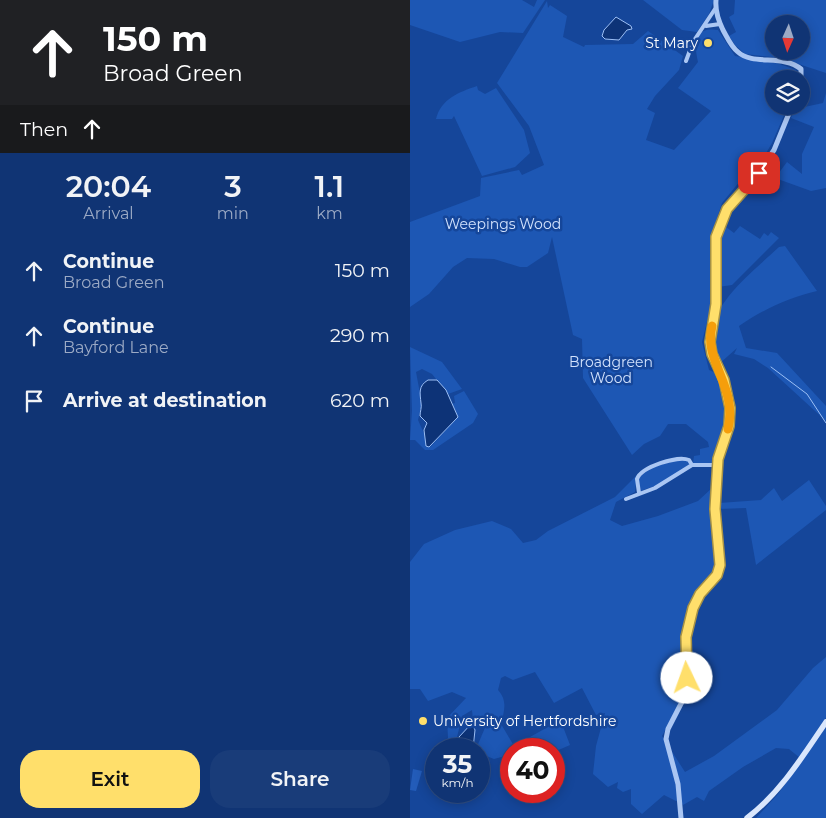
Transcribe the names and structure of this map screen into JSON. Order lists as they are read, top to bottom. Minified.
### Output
{"parks":["Weepings Wood","Broadgreen Wood"],"places":["St Mary","University of Hertfordshire"],"north":"bottom","page":{"turn":["150 m","Broad Green"],"then":"Then","eta":["20:04","Arrival","3","min","1.1","km"],"list":[{"name":"Continue","note":"Broad Green","value":"150 m"},{"name":"Continue","note":"Bayford Lane","value":"290 m"},{"name":"Arrive at destination","value":"620 m"}],"speed":"35 km/h","limit":"40","buttons":["Exit","Share"]}}
